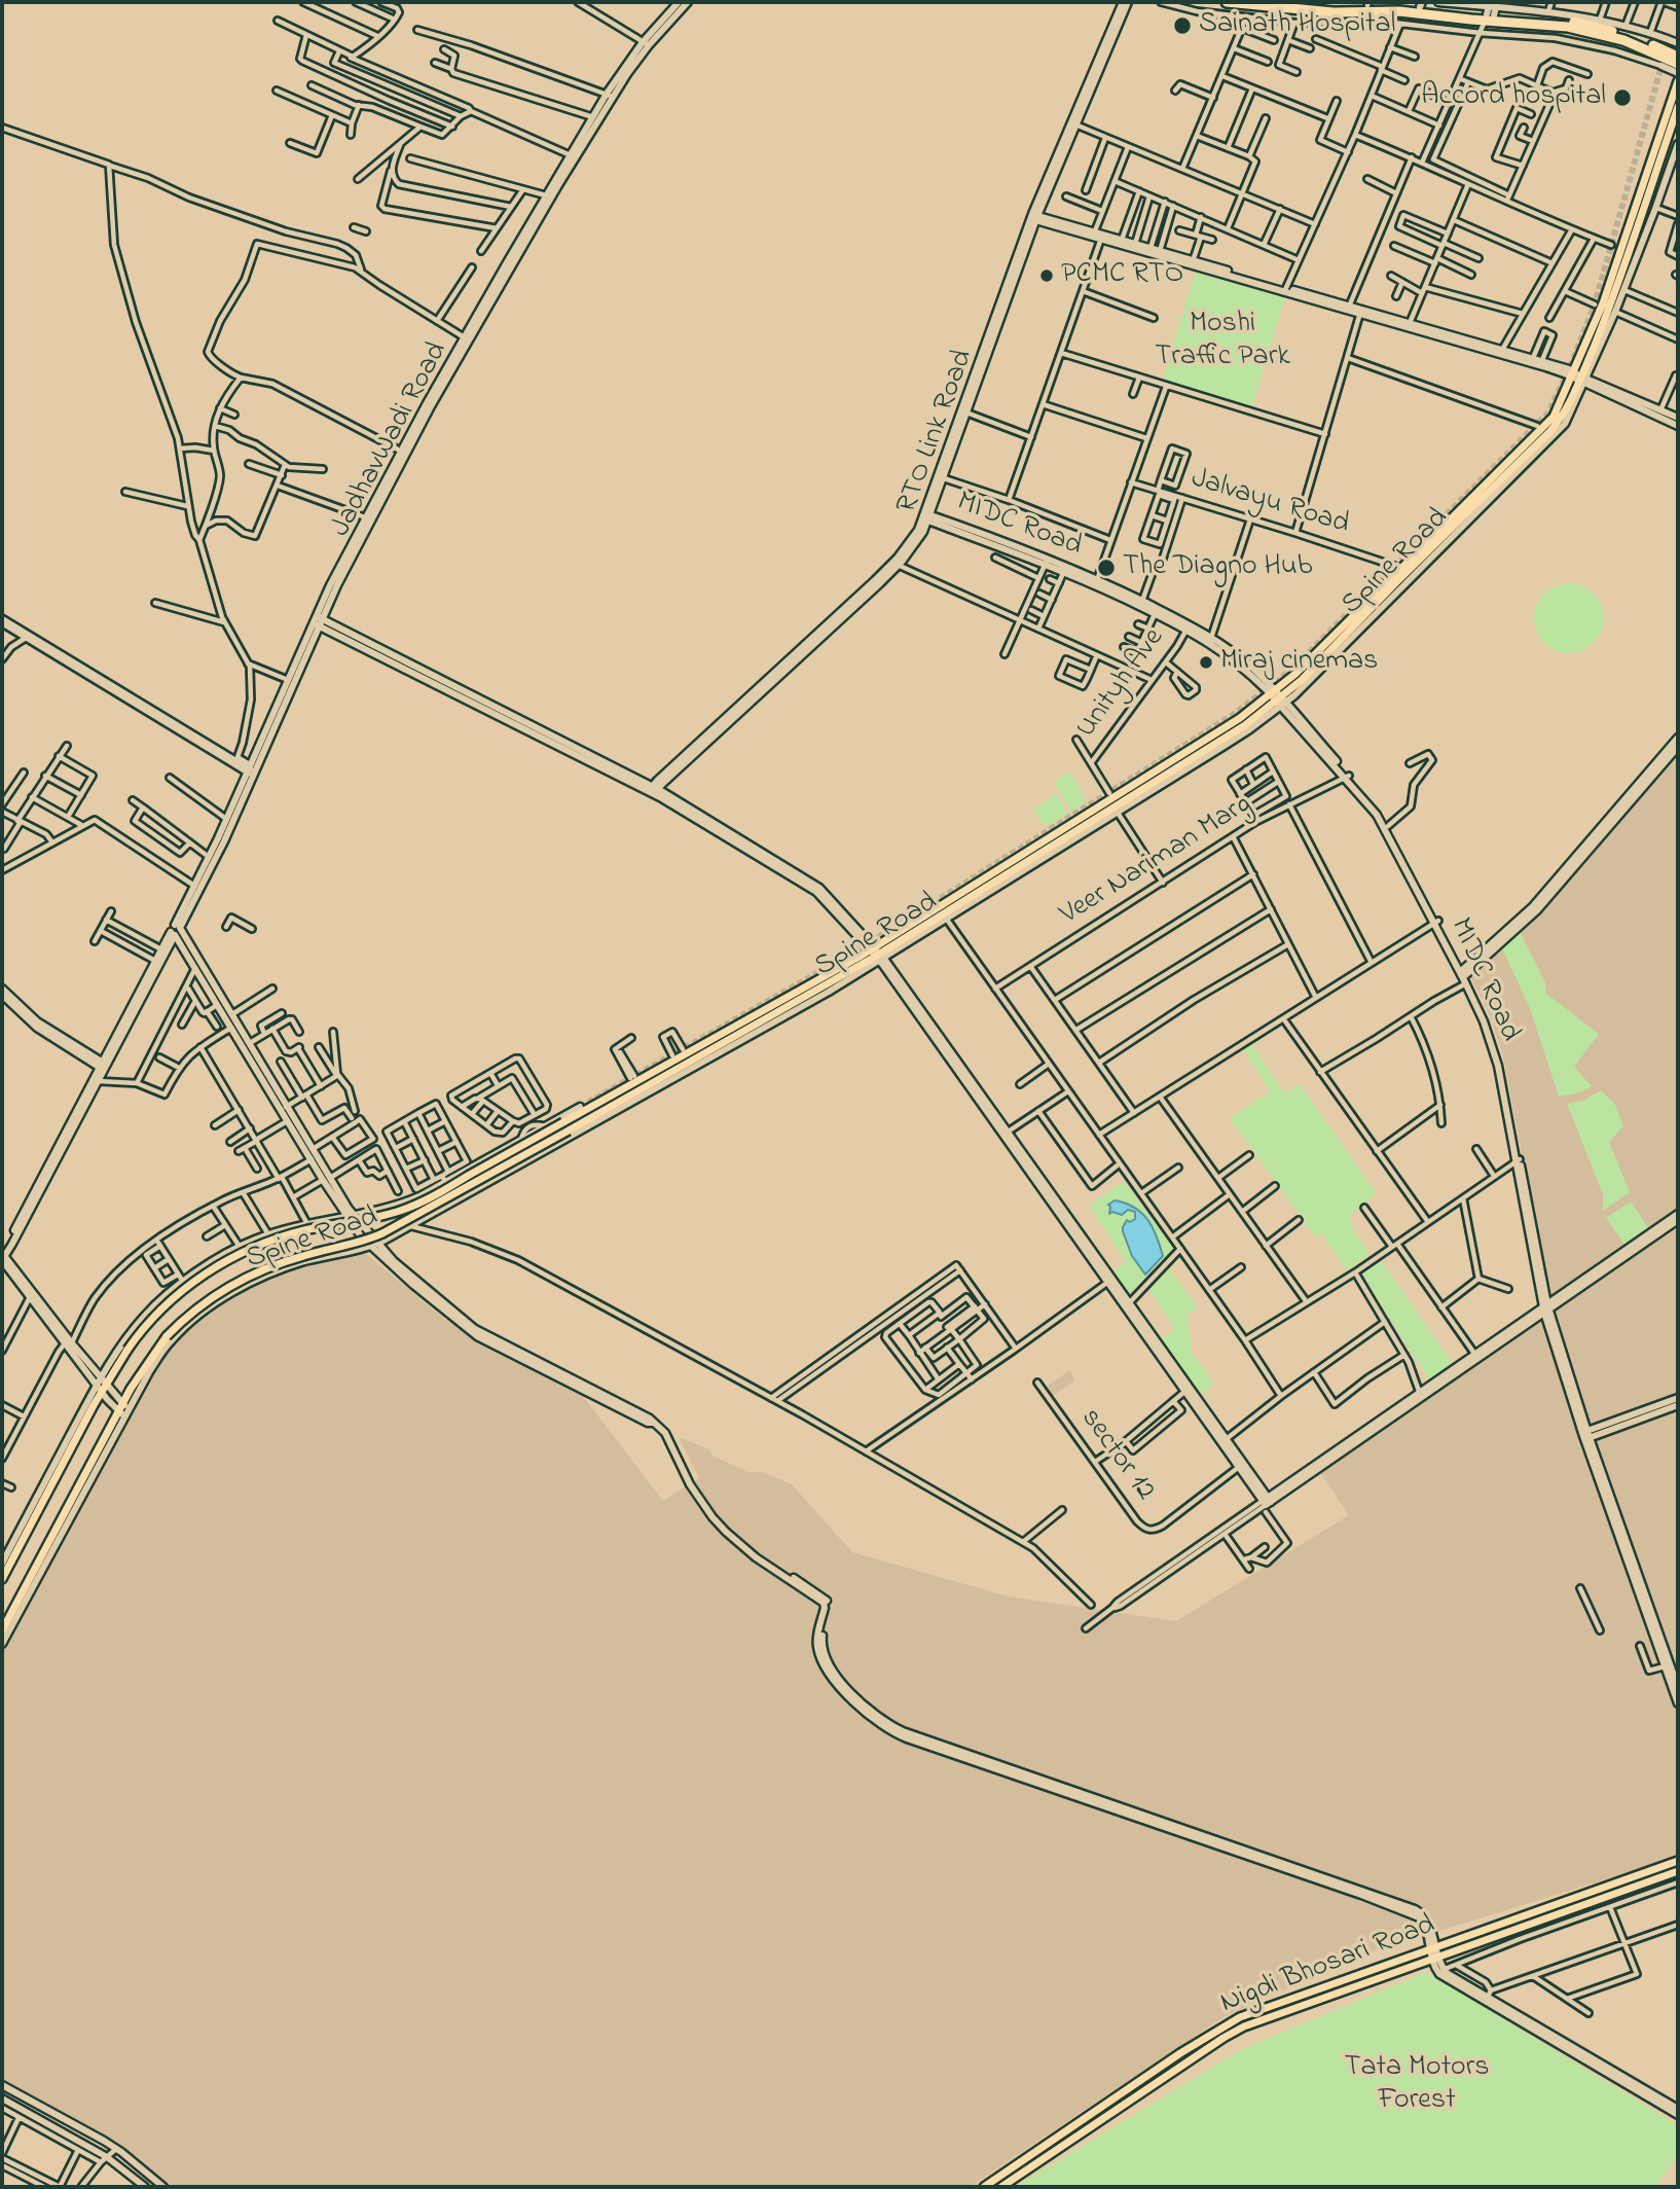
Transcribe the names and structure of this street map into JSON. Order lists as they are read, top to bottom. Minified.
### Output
{"streets":{"main road":["Spine Road","Nigdi Bhosari Road"],"street":["RTO Link Road","JadhavWadi Road","Jalvayu Road","MIDC Road","Unityh Ave","Veer Nariman Marg","sector 12"]},"crossings":[["RTO Link Road","MIDC Road"],["MIDC Road","Spine Road"],["MIDC Road","Unityh Ave"],["MIDC Road","Veer Nariman Marg"]],"parks":["Moshi Traffic Park","Tata Motors Forest"],"places":["Sainath Hospital","Accord hospital","PCMC RTO","The Diagno Hub","Miraj cinemas"]}
